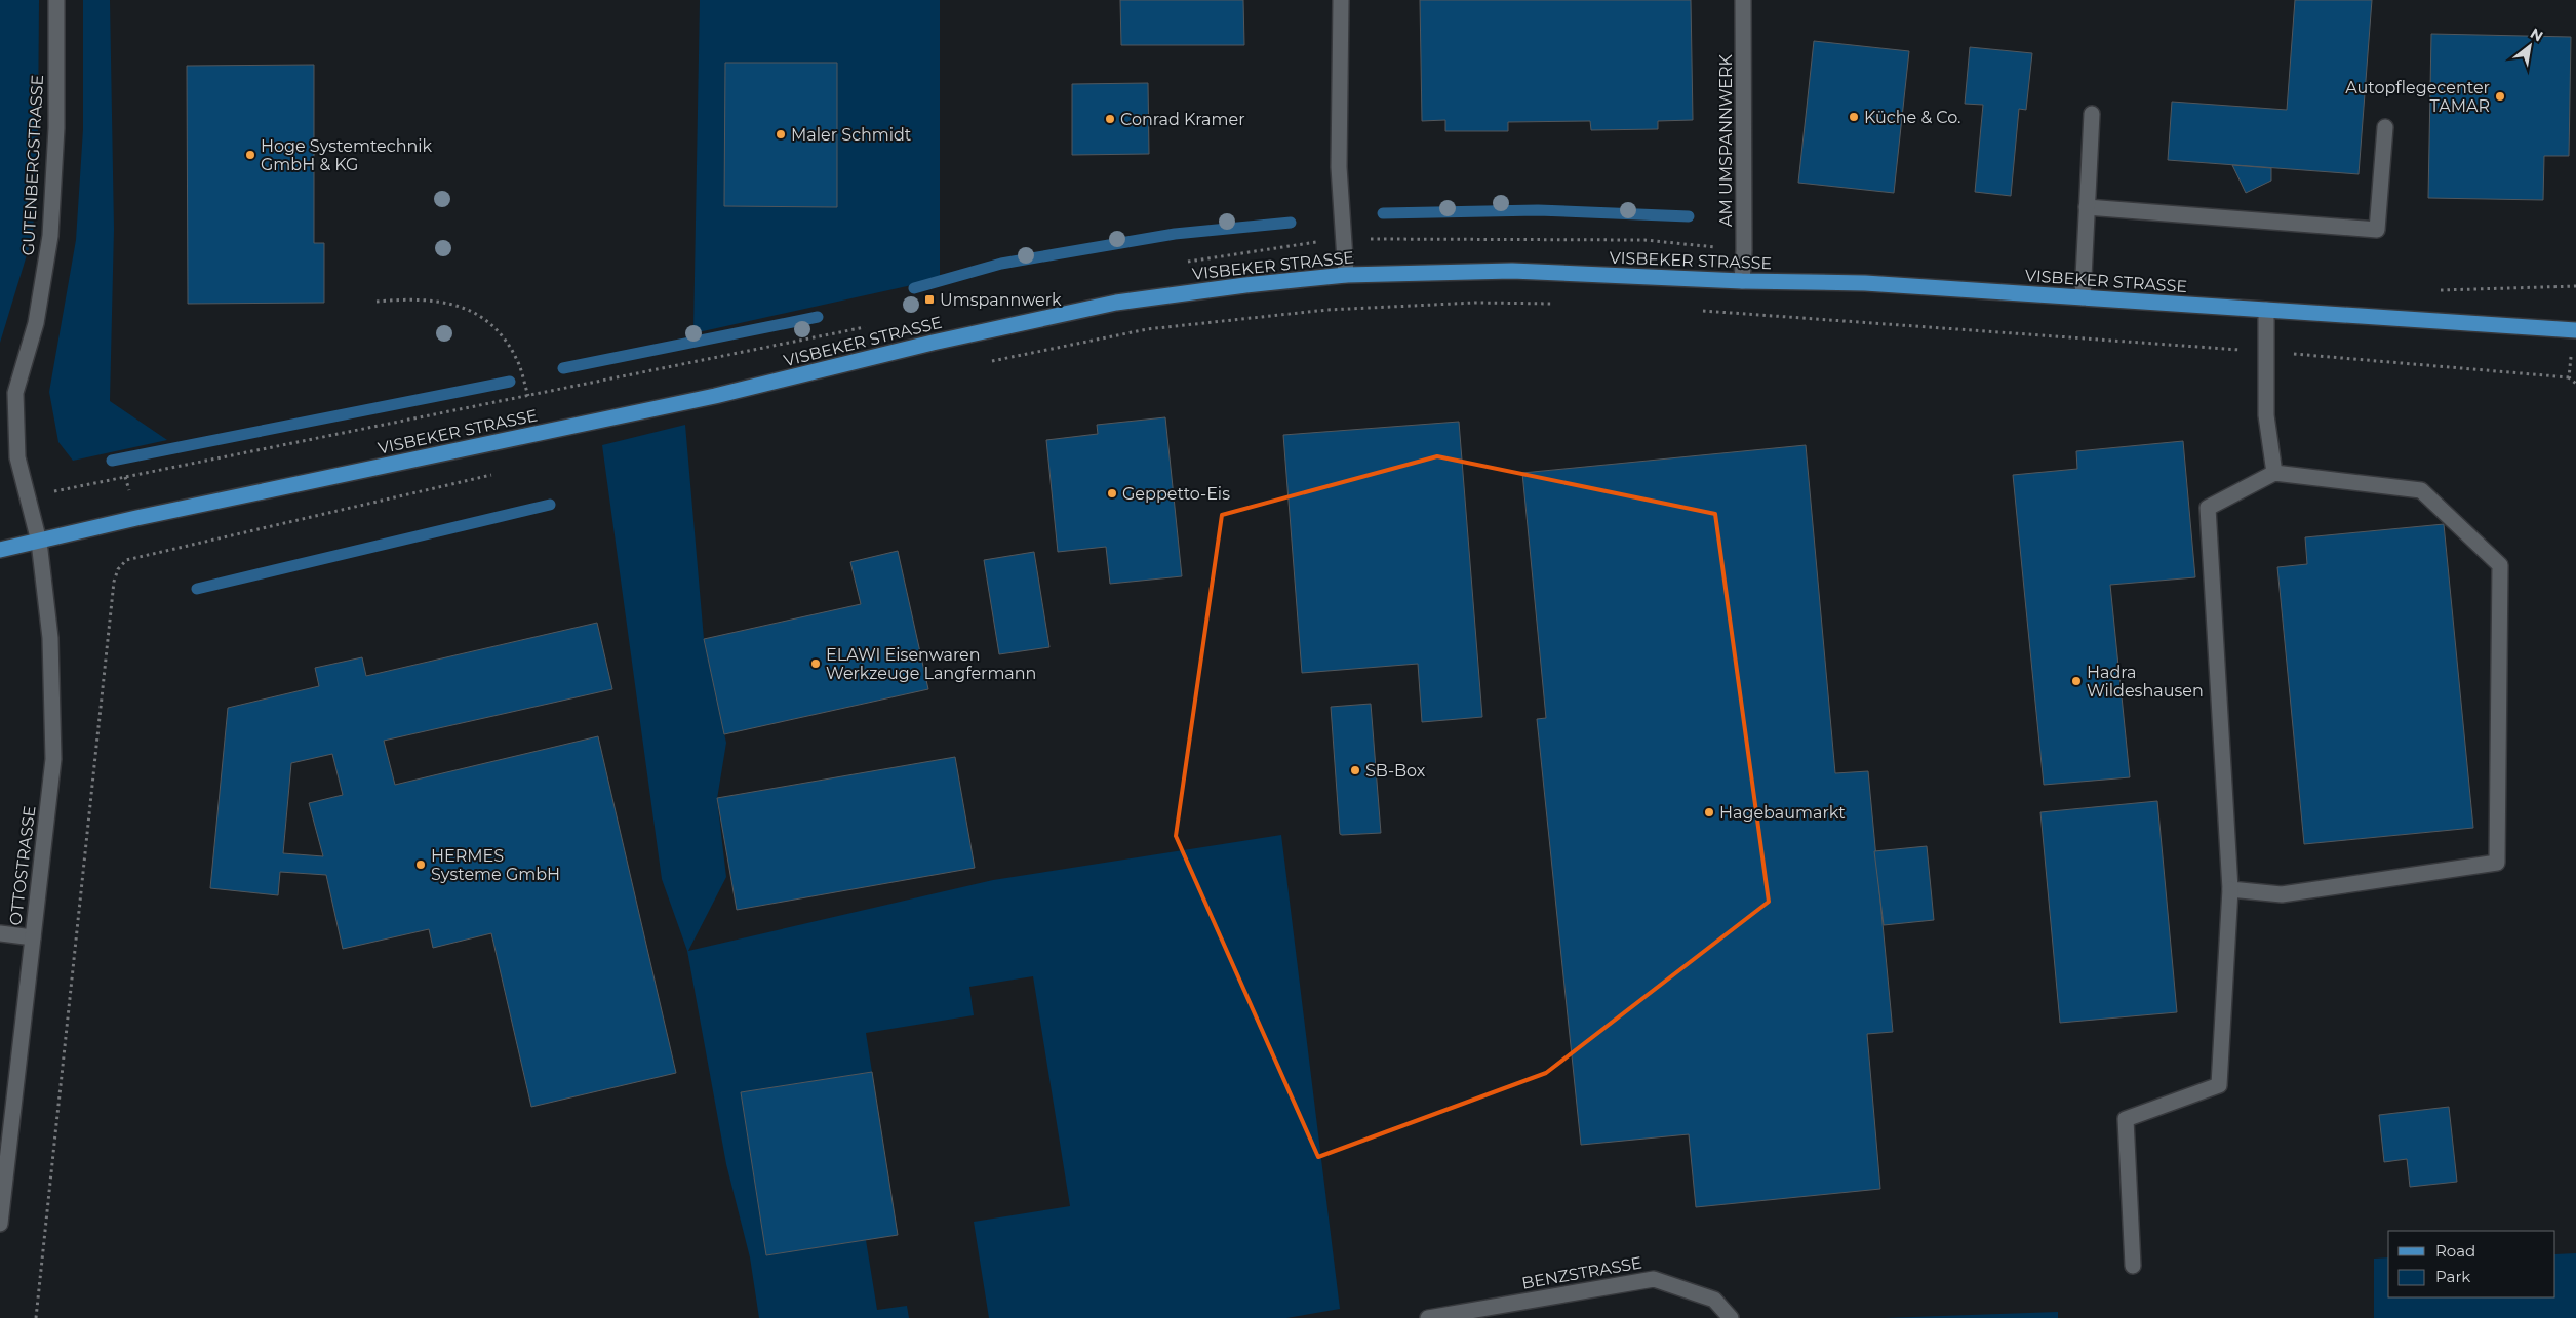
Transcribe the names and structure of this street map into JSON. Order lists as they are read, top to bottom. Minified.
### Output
{"streets":{"main road":["VISBEKER STRASSE"],"street":["AM UMSPANNWERK","GUTENBERGSTRASSE","OTTOSTRASSE","BENZSTRASSE"]},"crossings":[["AM UMSPANNWERK","VISBEKER STRASSE"],["GUTENBERGSTRASSE","VISBEKER STRASSE"],["GUTENBERGSTRASSE","OTTOSTRASSE"],["VISBEKER STRASSE","OTTOSTRASSE"]],"places":{"other":["Autopflegecenter TAMAR","Küche & Co.","Conrad Kramer","Maler Schmidt","Hoge Systemtechnik GmbH & KG","Geppetto-Eis","ELAWI Eisenwaren Werkzeuge Langfermann","Hadra Wildeshausen","SB-Box","Hagebaumarkt","HERMES Systeme GmbH"],"transit":["Umspannwerk"]},"legend":["Road","Park"],"north":"top right"}
